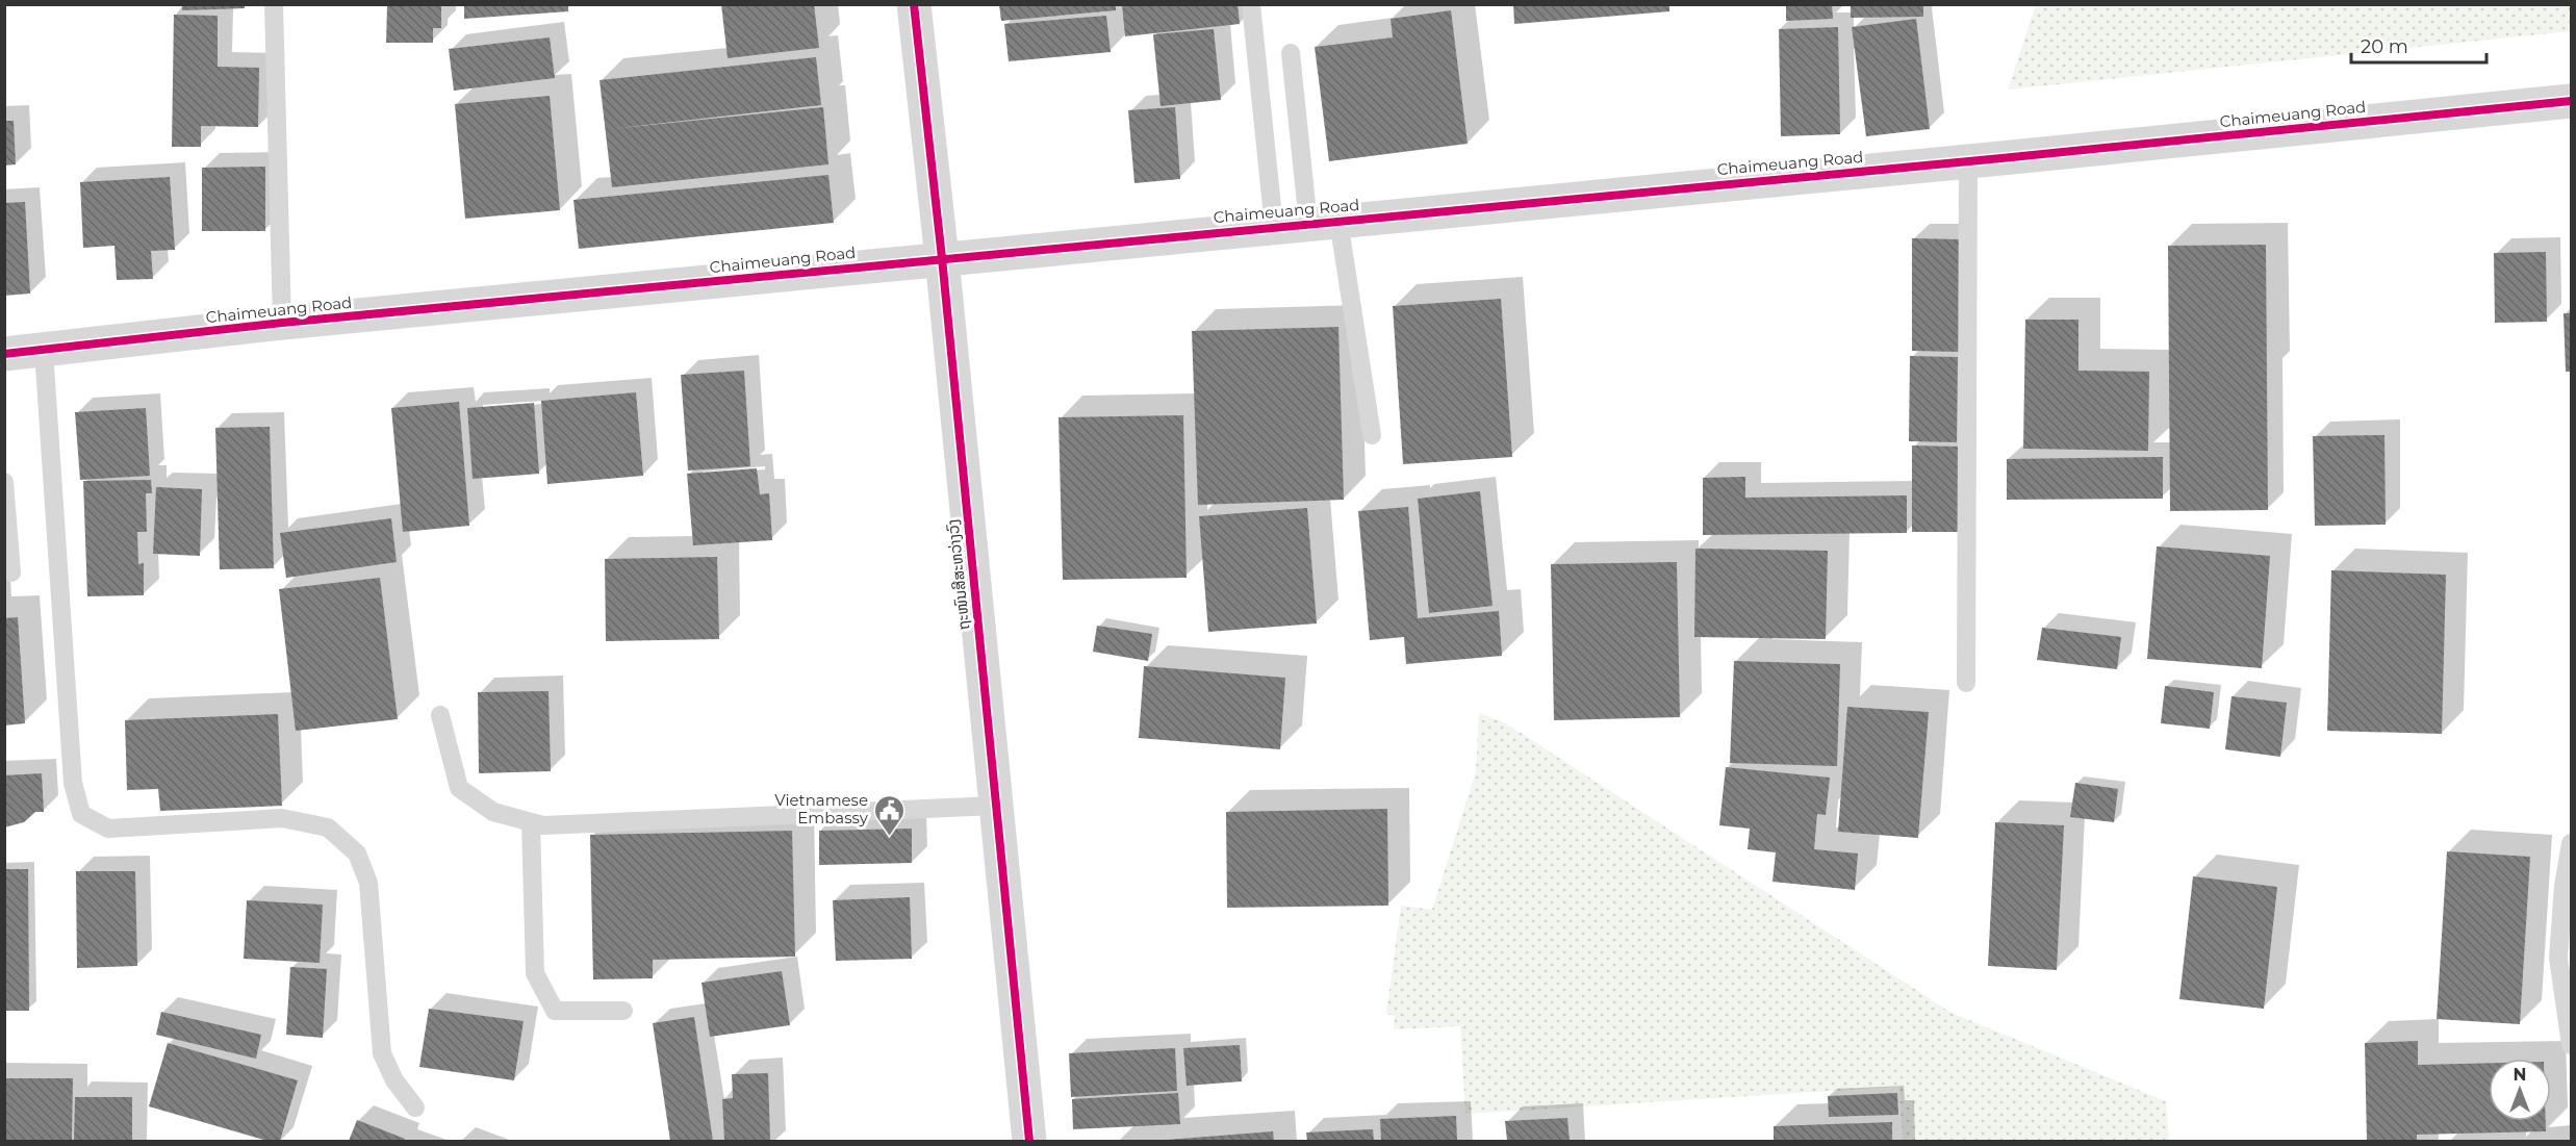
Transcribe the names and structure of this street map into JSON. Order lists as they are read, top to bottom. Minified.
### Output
{"streets":{"street":["Chaimeuang Road","ຖະໜົນສີສະຫວ່າງວົງ"]},"crossings":[["Chaimeuang Road","ຖະໜົນສີສະຫວ່າງວົງ"]],"places":{"public building":["Vietnamese Embassy"]},"scale_bar":"20 m","north":"top"}
